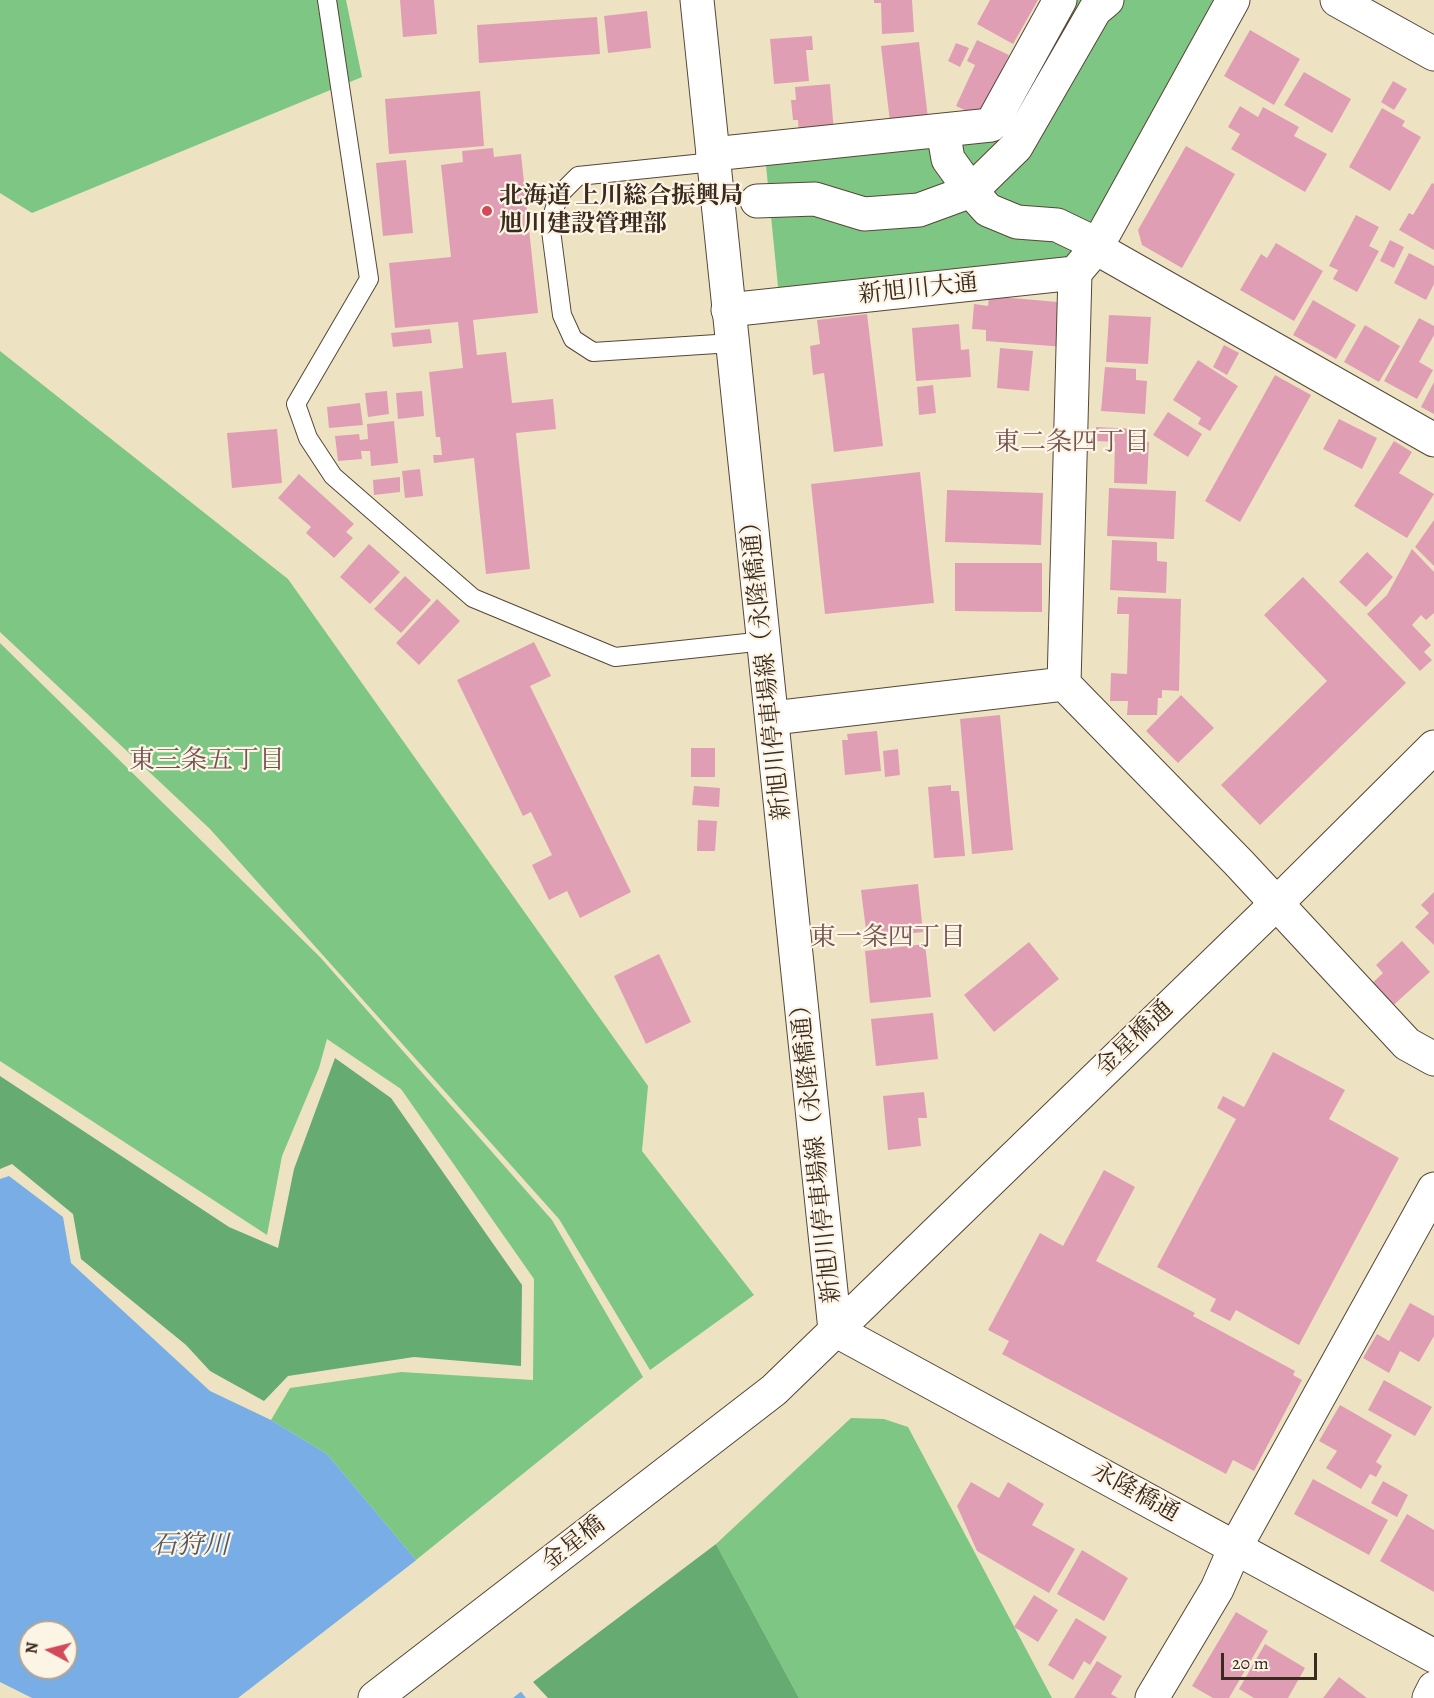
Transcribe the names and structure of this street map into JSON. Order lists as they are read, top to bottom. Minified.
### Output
{"streets":{"street":["新旭川大通","新旭川停車場線（永隆橋通）","金星橋通","永隆橋通","金星橋"]},"crossings":[["新旭川大通","新旭川停車場線（永隆橋通）"],["新旭川停車場線（永隆橋通）","金星橋通"],["新旭川停車場線（永隆橋通）","永隆橋通"],["金星橋通","永隆橋通"],["金星橋通","金星橋"]],"districts":["東二条四丁目","東三条五丁目","東一条四丁目"],"water":["石狩川"],"places":["北海道 上川総合振興局 旭川建設管理部"],"scale_bar":"20 m","north":"left"}
